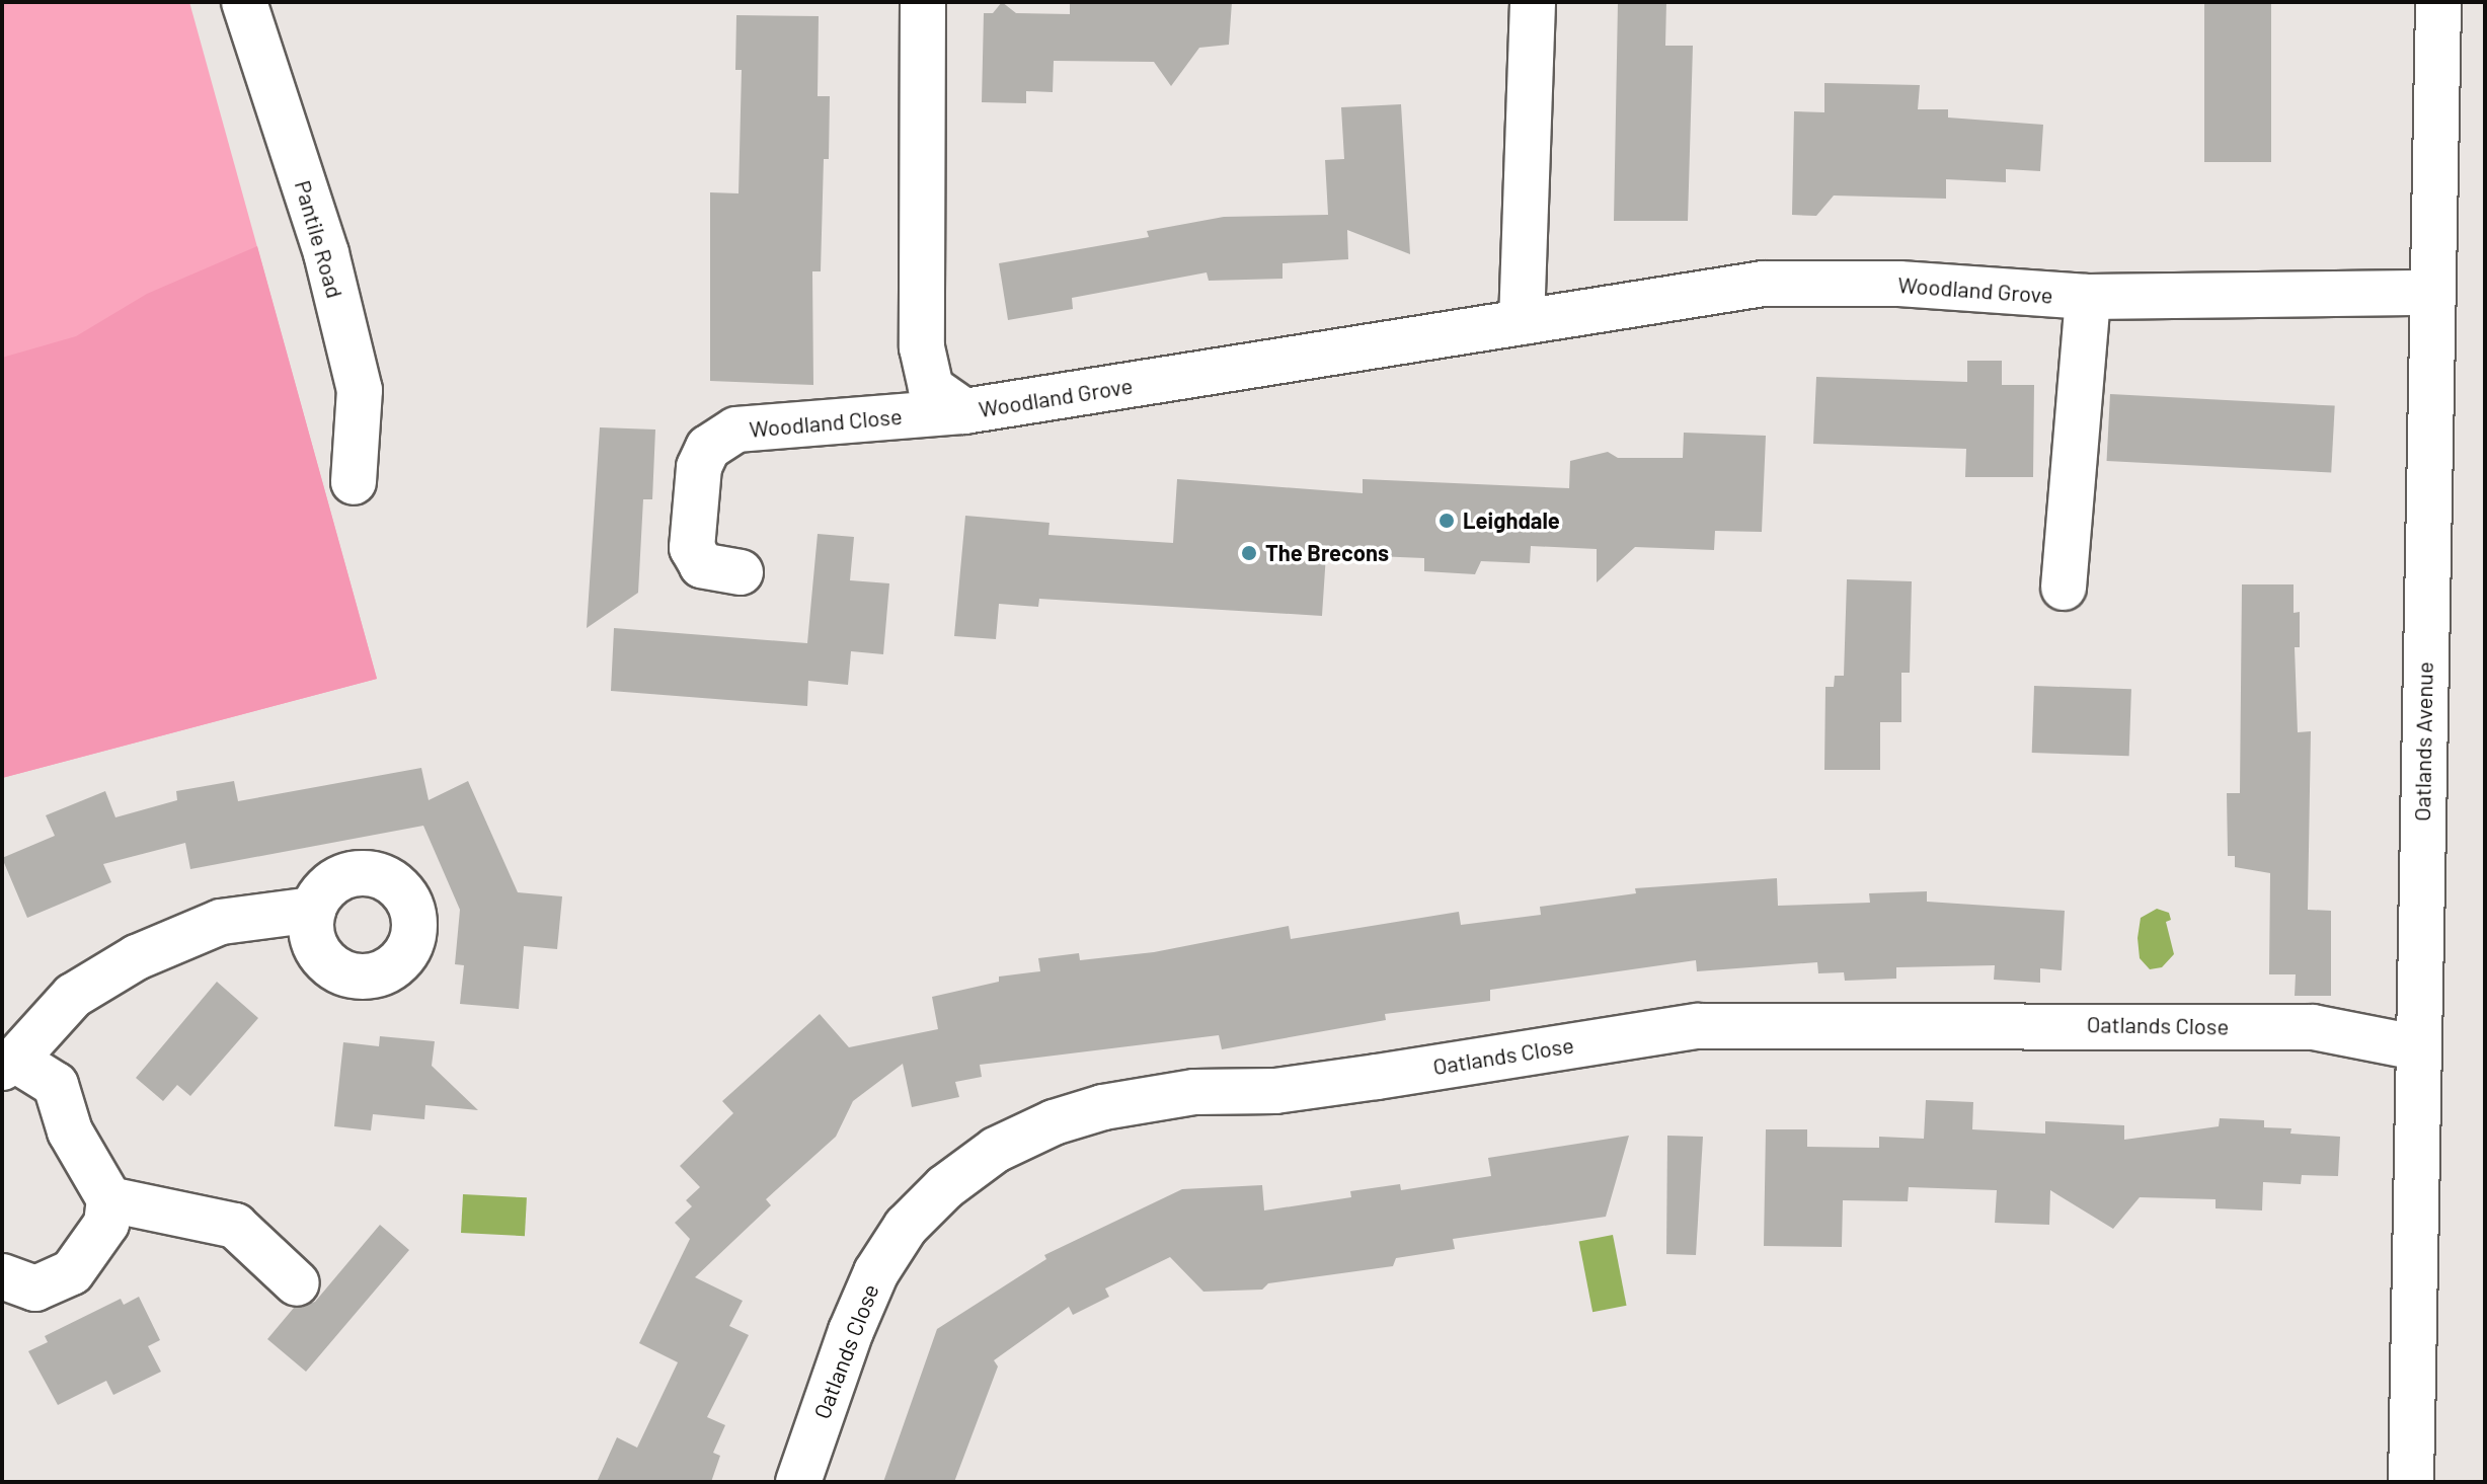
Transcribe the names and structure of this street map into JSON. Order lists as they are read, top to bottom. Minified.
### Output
{"streets":{"street":["Pantile Road","Woodland Grove","Woodland Close","Oatlands Avenue","Oatlands Close"]},"crossings":[["Woodland Grove","Woodland Close"],["Woodland Grove","Oatlands Avenue"],["Oatlands Avenue","Oatlands Close"]],"places":["Leighdale","The Brecons"]}
